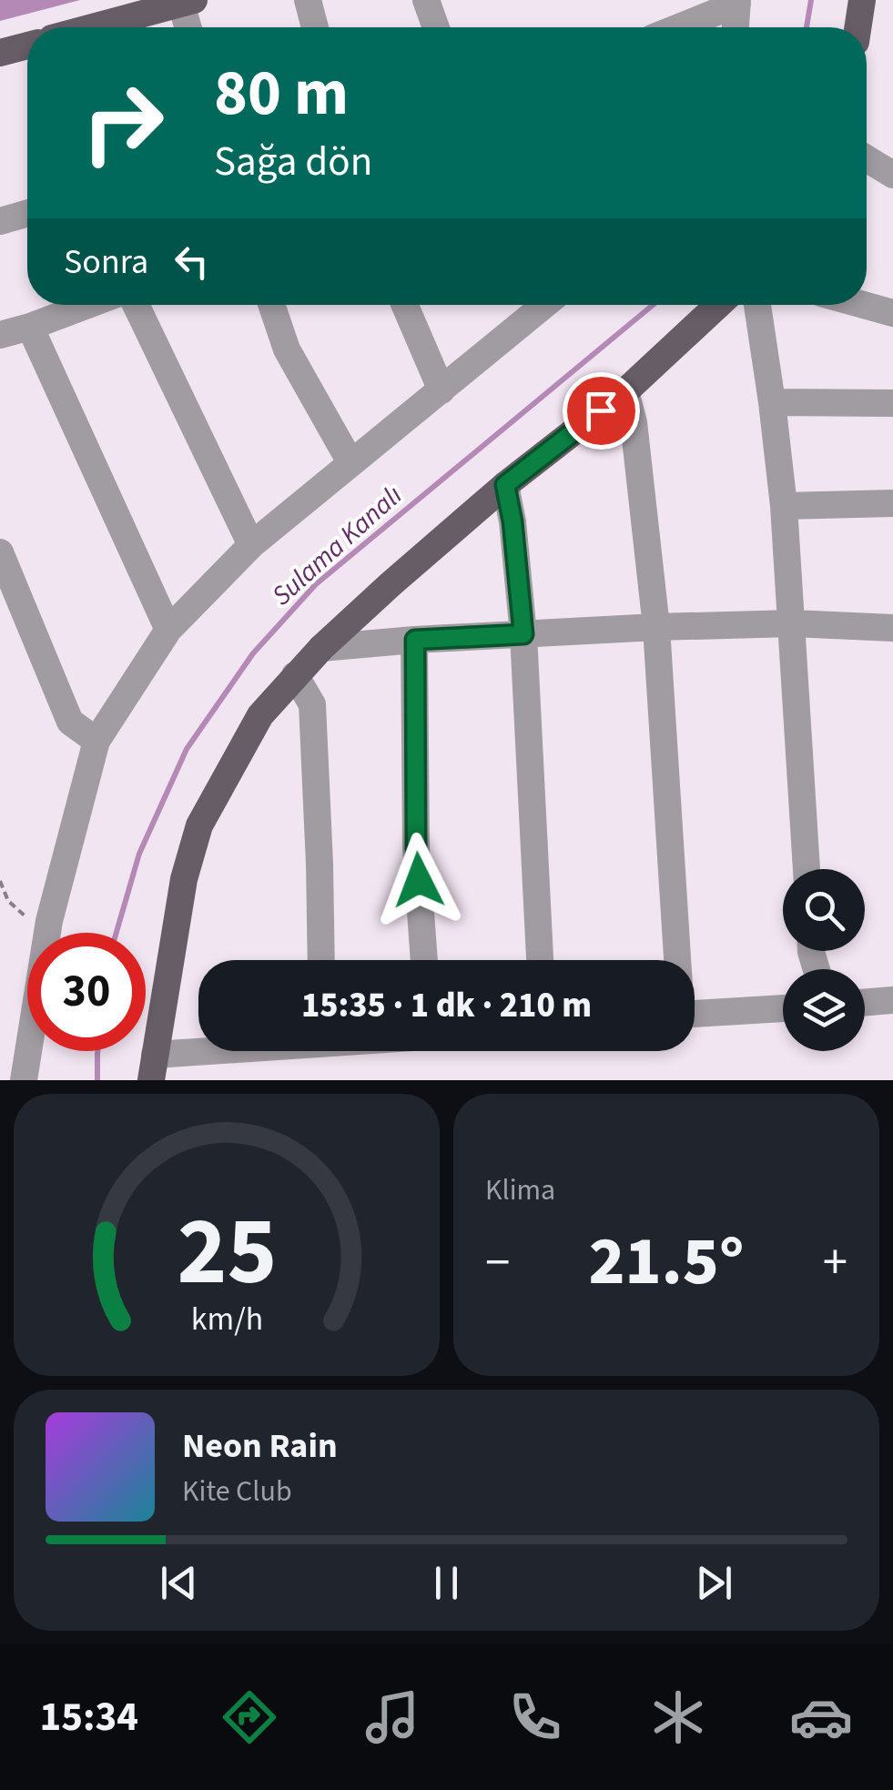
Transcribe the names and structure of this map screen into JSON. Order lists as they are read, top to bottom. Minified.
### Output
{"water":["Sulama Kanalı"],"page":{"turn":["80 m","Sağa dön"],"then":"Sonra","limit":"30","trip":"15:35 · 1 dk · 210 m","tile":"Klima","heat":["−","21.5°","+"],"song":["Neon Rain","Kite Club"],"tabs":"15:34","gauge":["25","km/h"]}}
